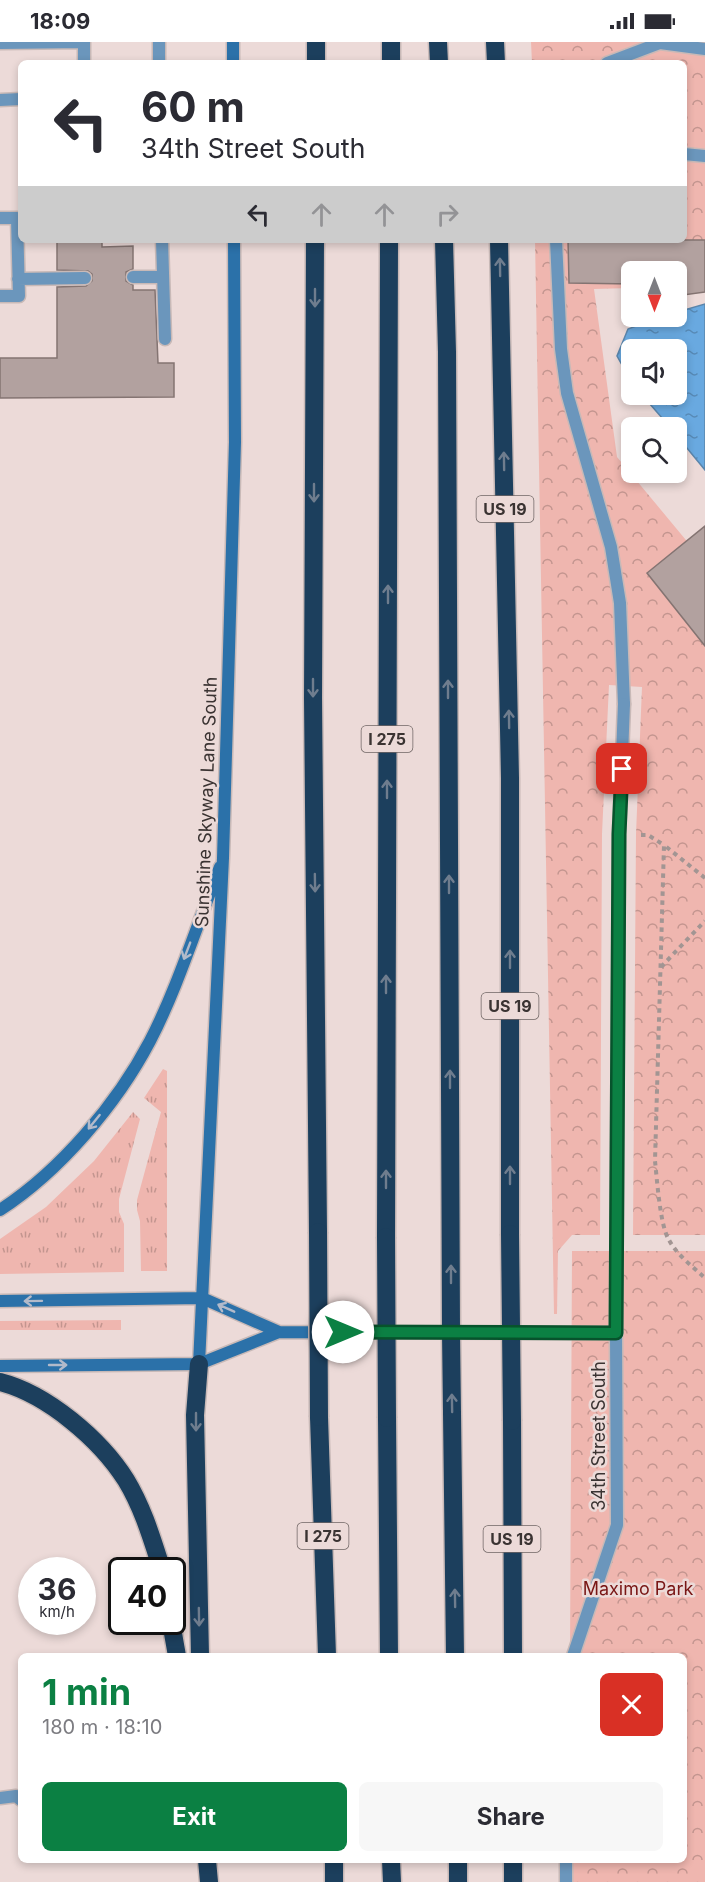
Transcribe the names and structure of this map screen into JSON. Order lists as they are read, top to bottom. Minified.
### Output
{"streets":{"highway":["US 19","I 275"],"street":["Sunshine Skyway Lane South","34th Street South"]},"parks":["Maximo Park"],"north":"bottom","page":{"status":"18:09","turn":["60 m","34th Street South"],"speed":"36 km/h","limit":"40","heading":["1 min","180 m · 18:10"],"buttons":["Exit","Share"]}}
